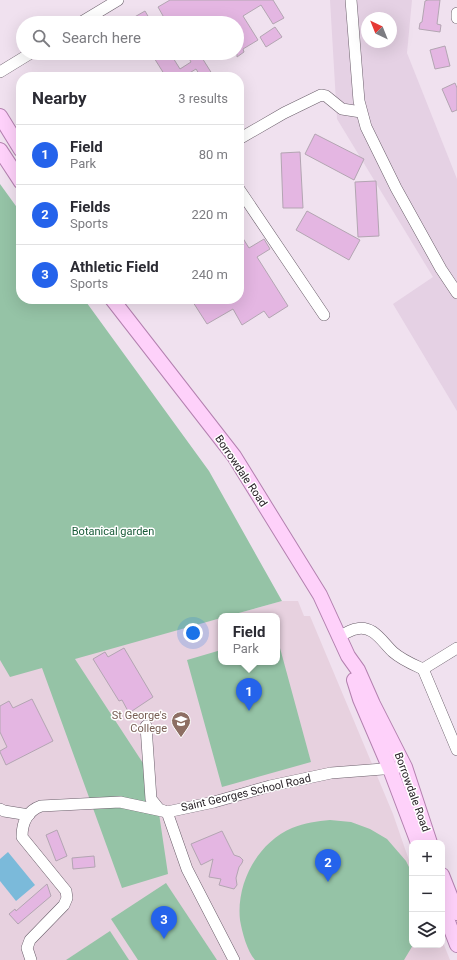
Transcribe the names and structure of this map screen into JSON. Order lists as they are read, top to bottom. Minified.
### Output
{"streets":{"main road":["Borrowdale Road"],"street":["Saint Georges School Road"]},"crossings":[["Borrowdale Road","Saint Georges School Road"]],"parks":["Botanical garden"],"places":{"school or university":["St George's College"]},"north":"top left","page":{"search":"Search here","heading":["Nearby","3 results"],"list":[{"mark":"1","name":"Field","note":"Park","value":"80 m"},{"mark":"2","name":"Fields","note":"Sports","value":"220 m"},{"mark":"3","name":"Athletic Field","note":"Sports","value":"240 m"}],"popup":["Field","Park"],"pins":["1","2","3"],"map_buttons":["+","−"]}}
